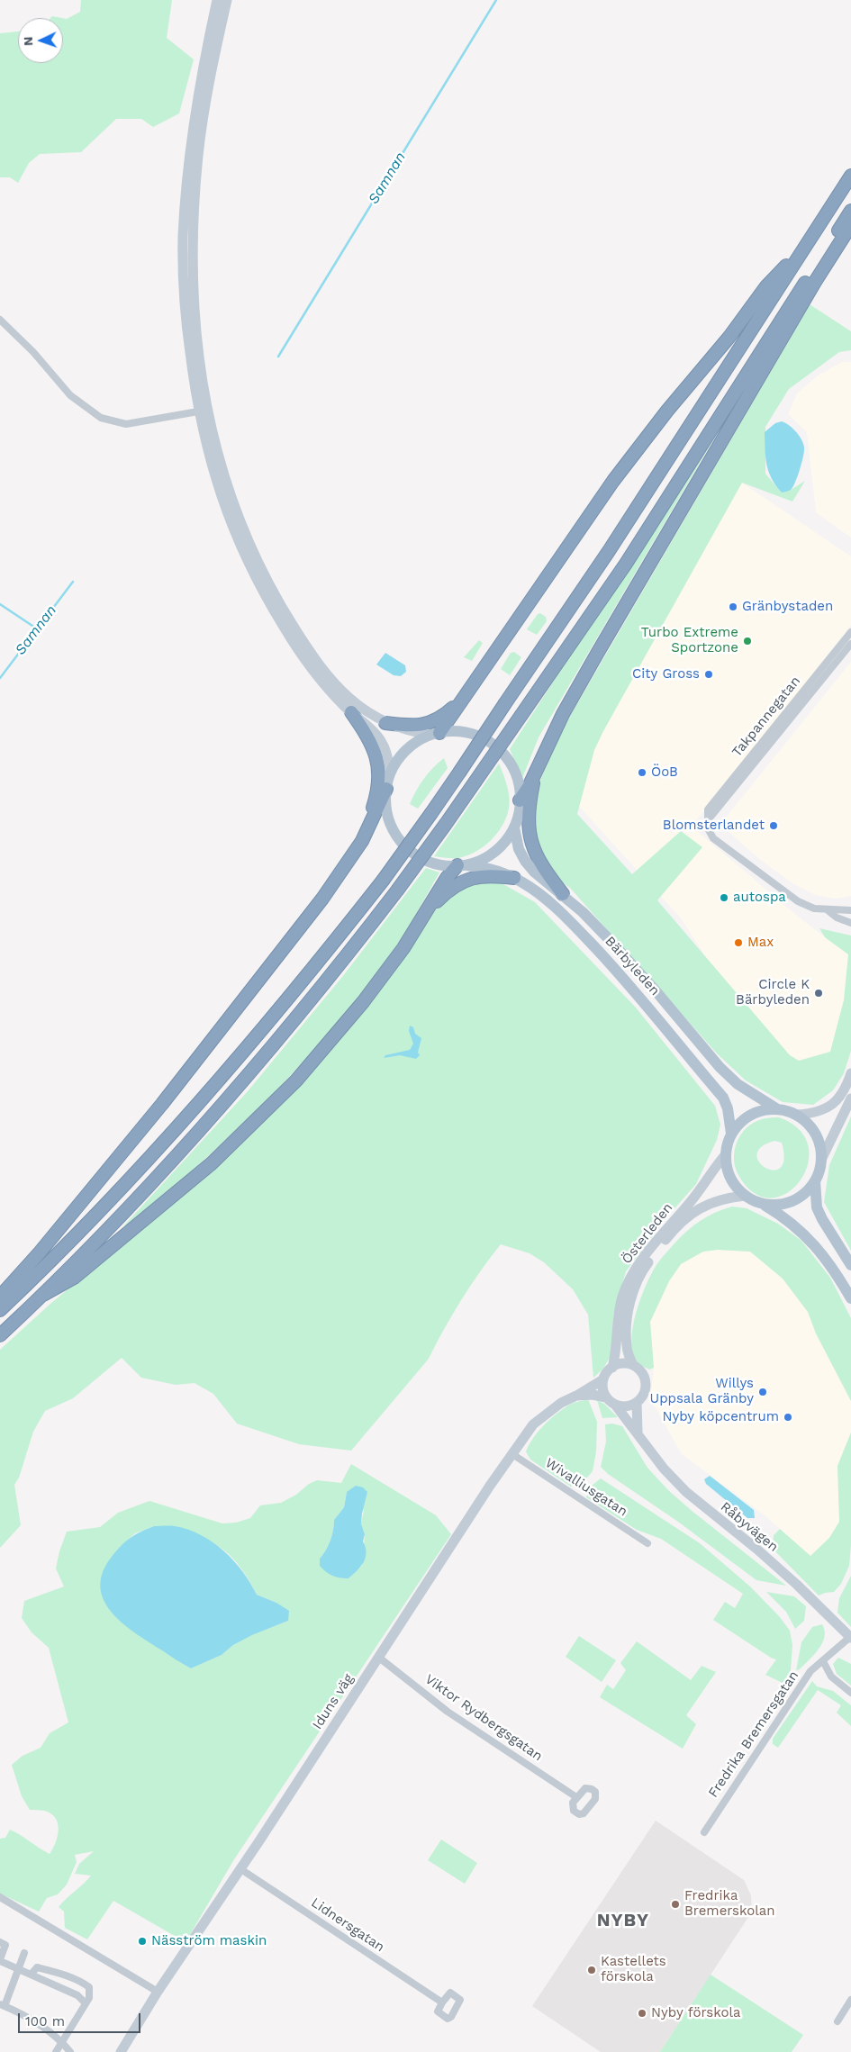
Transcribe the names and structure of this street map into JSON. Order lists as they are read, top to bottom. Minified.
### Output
{"streets":{"main road":["Bärbyleden","Österleden","Råbyvägen","Iduns väg"],"street":["Takpannegatan","Wivalliusgatan","Viktor Rydbergsgatan","Fredrika Bremersgatan","Lidnersgatan"]},"crossings":[["Bärbyleden","Österleden"],["Österleden","Råbyvägen"],["Österleden","Iduns väg"],["Wivalliusgatan","Iduns väg"],["Råbyvägen","Iduns väg"],["Råbyvägen","Fredrika Bremersgatan"],["Iduns väg","Viktor Rydbergsgatan"],["Iduns väg","Lidnersgatan"]],"districts":["NYBY"],"water":["Samnan"],"places":["Gränbystaden","Turbo Extreme Sportzone","City Gross","ÖoB","Blomsterlandet","autospa","Max","Circle K Bärbyleden","Willys Uppsala Gränby","Nyby köpcentrum","Fredrika Bremerskolan","Näsström maskin","Kastellets förskola","Nyby förskola"],"scale_bar":"100 m","north":"left"}
